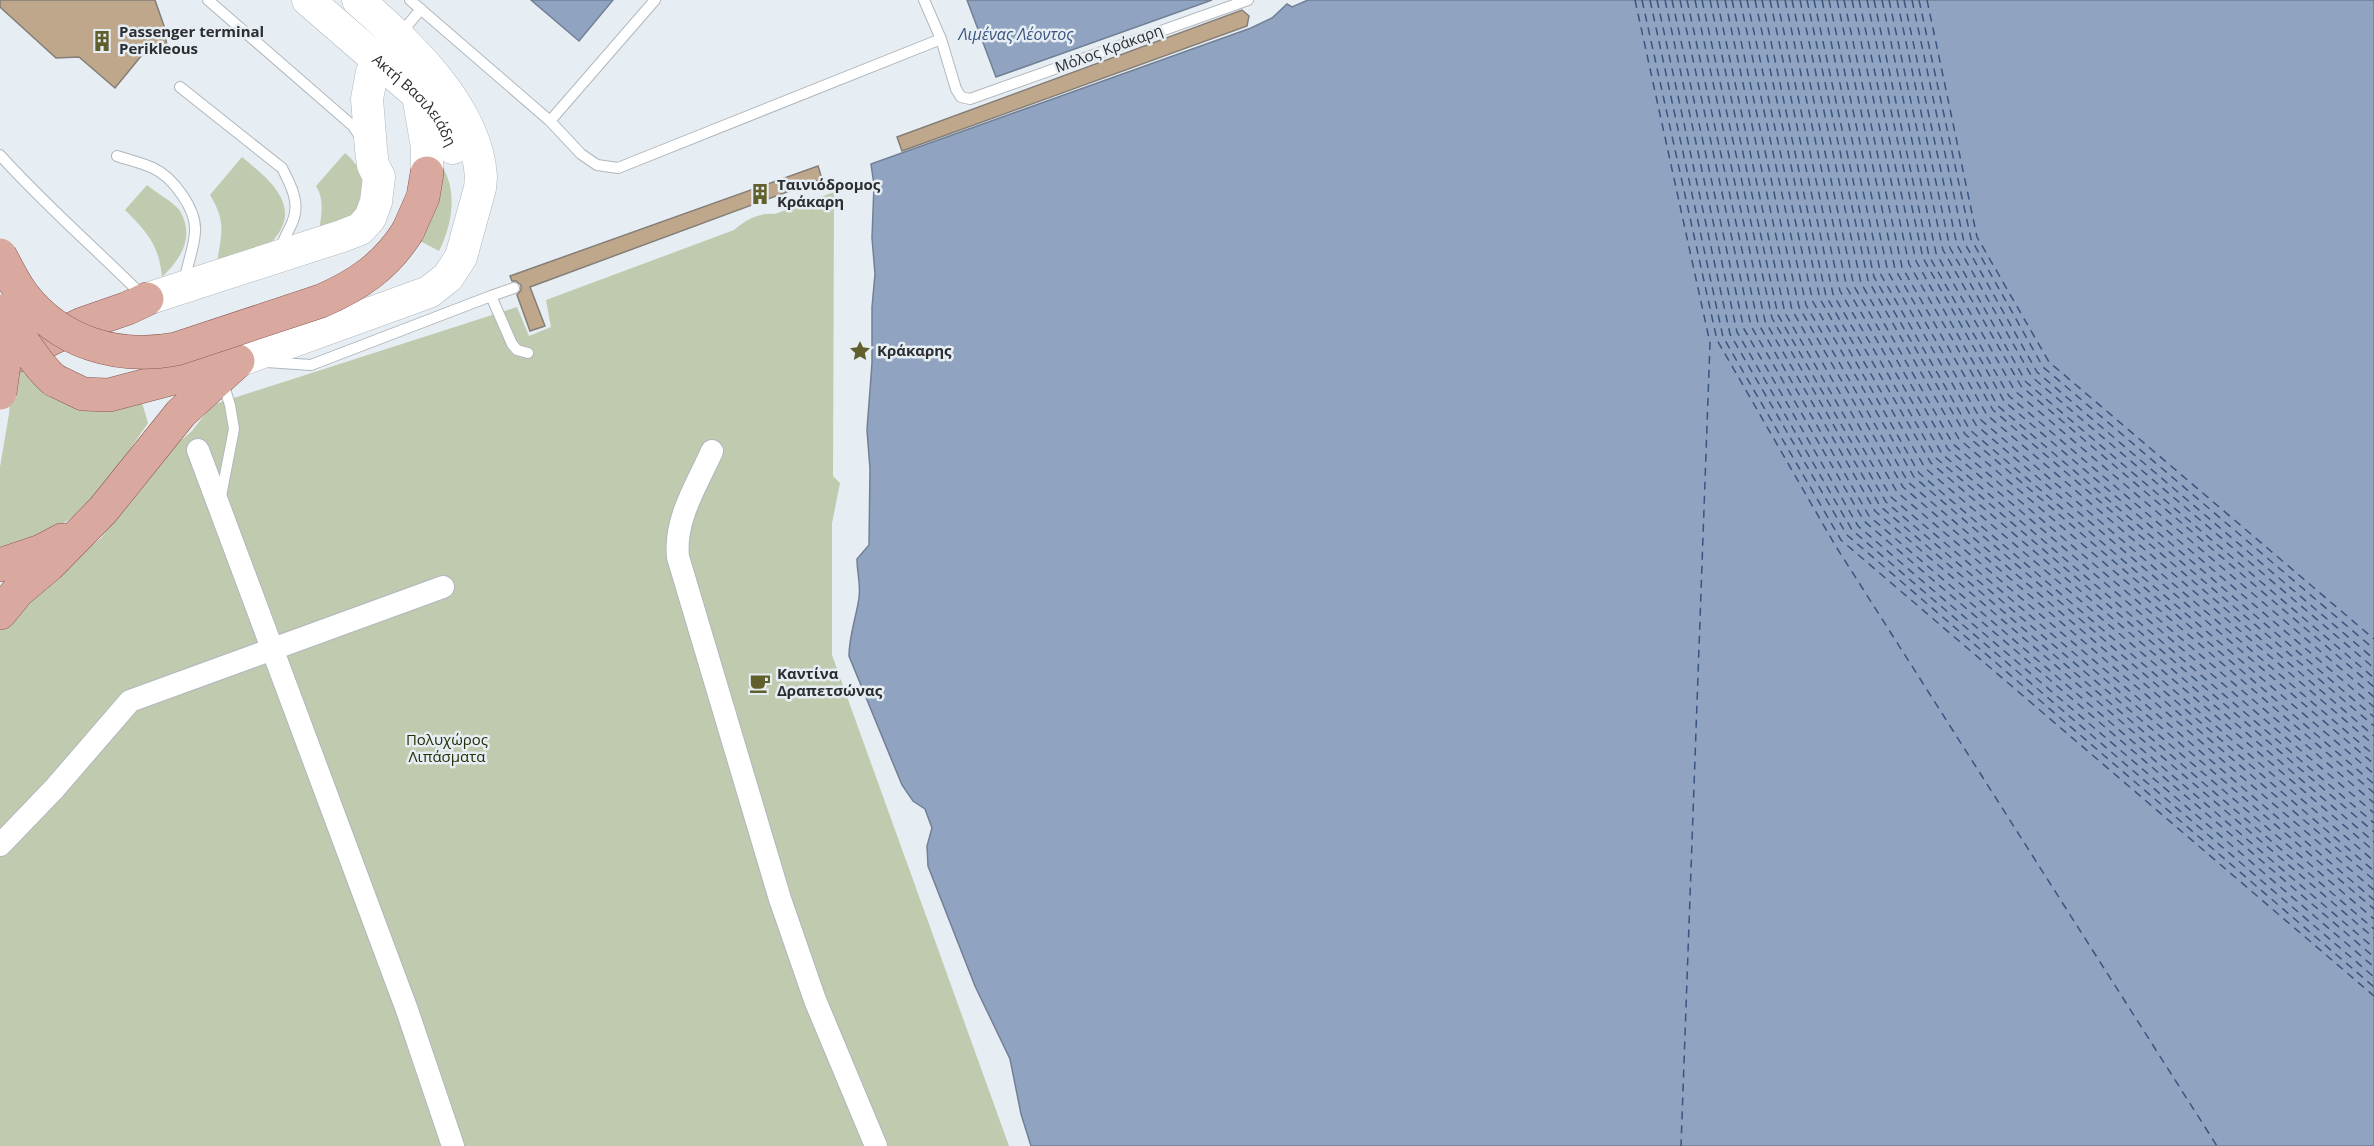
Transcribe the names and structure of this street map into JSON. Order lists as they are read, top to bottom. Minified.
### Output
{"streets":{"street":["Ακτή Βασιλειάδη"],"lane":["Μόλος Κράκαρη"]},"water":["Λιμένας Λέοντος"],"parks":["Πολυχώρος Λιπάσματα"],"places":{"building":["Passenger terminal Perikleous","Ταινιόδρομος Κράκαρη"],"place":["Κράκαρης"],"cafe":["Καντίνα Δραπετσώνας"]}}
